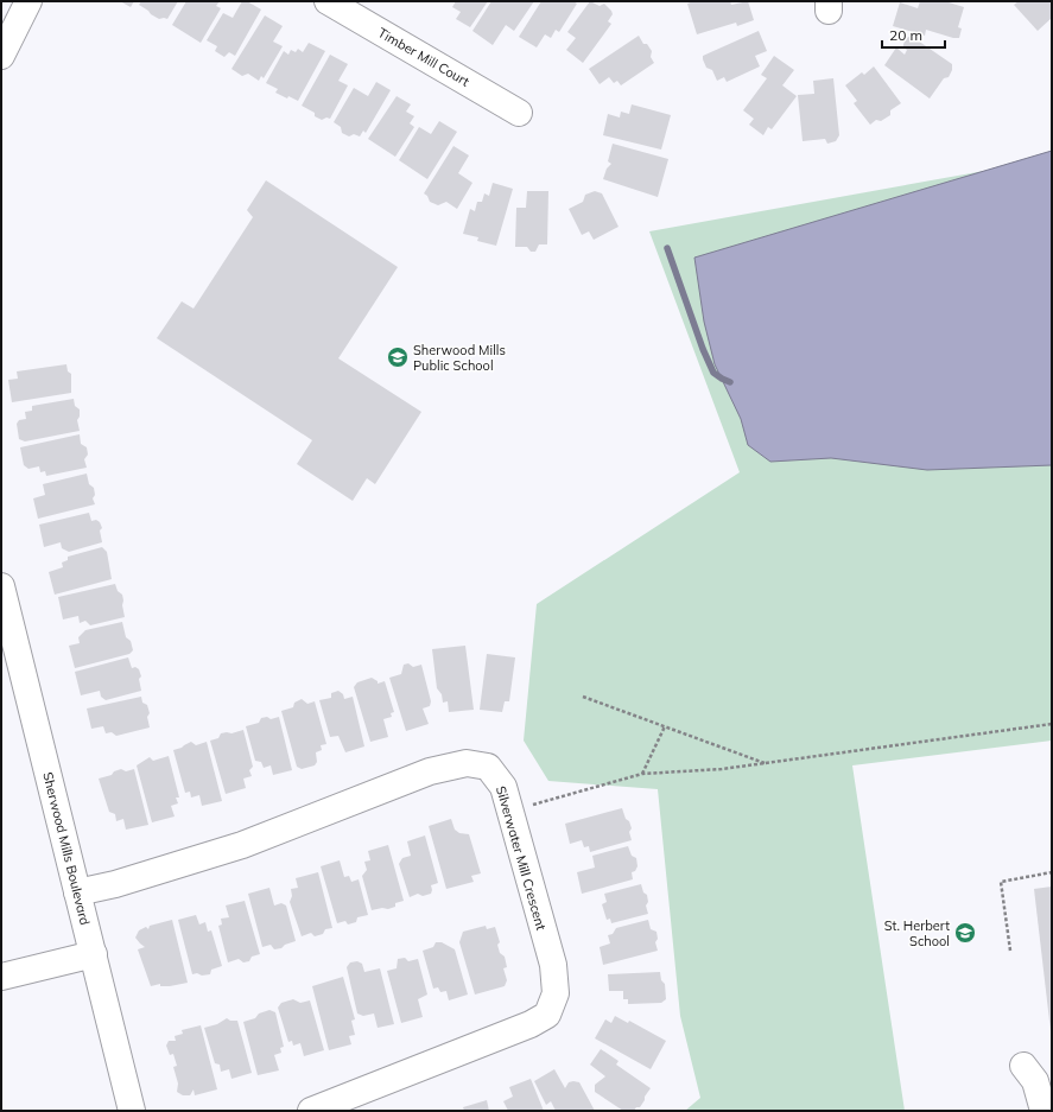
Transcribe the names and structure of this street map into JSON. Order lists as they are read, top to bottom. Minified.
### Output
{"streets":{"street":["Timber Mill Court","Sherwood Mills Boulevard","Silverwater Mill Crescent"]},"crossings":[["Sherwood Mills Boulevard","Silverwater Mill Crescent"]],"places":{"school or university":["Sherwood Mills Public School","St. Herbert School"]},"scale_bar":"20 m"}
